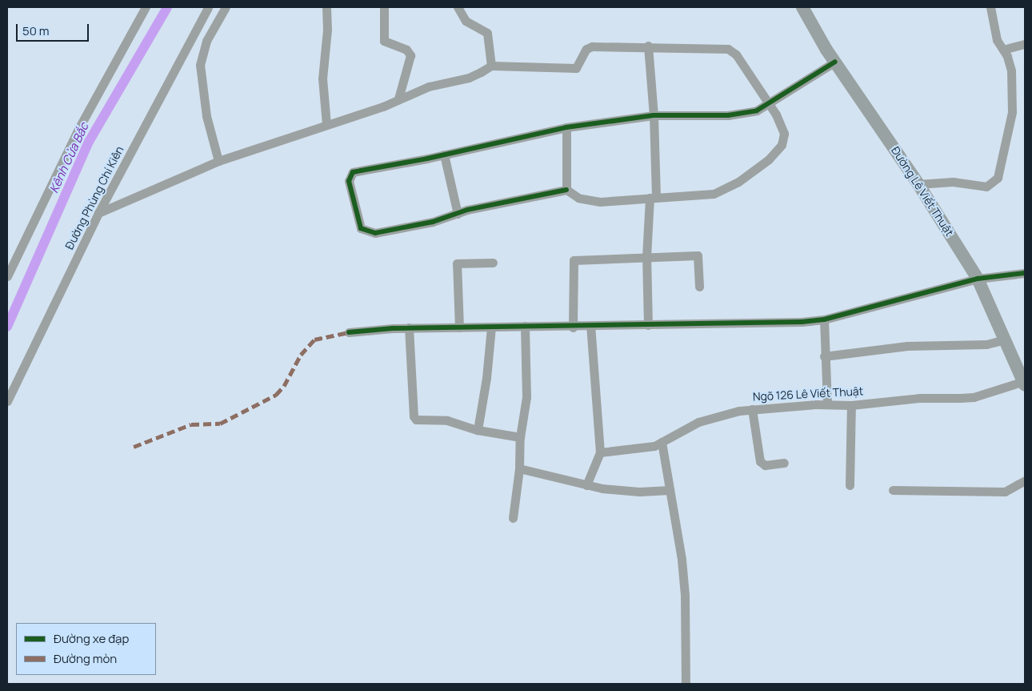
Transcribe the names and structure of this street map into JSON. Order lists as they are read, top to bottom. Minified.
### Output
{"streets":{"main road":["Đường Lê Viết Thuật"],"street":["Đường Phùng Chí Kiên","Ngõ 126 Lê Viết Thuật"]},"crossings":[["Đường Lê Viết Thuật","Ngõ 126 Lê Viết Thuật"]],"water":["Kênh Cửa Bắc"],"legend":["Đường xe đạp","Đường mòn"],"scale_bar":"50 m"}
